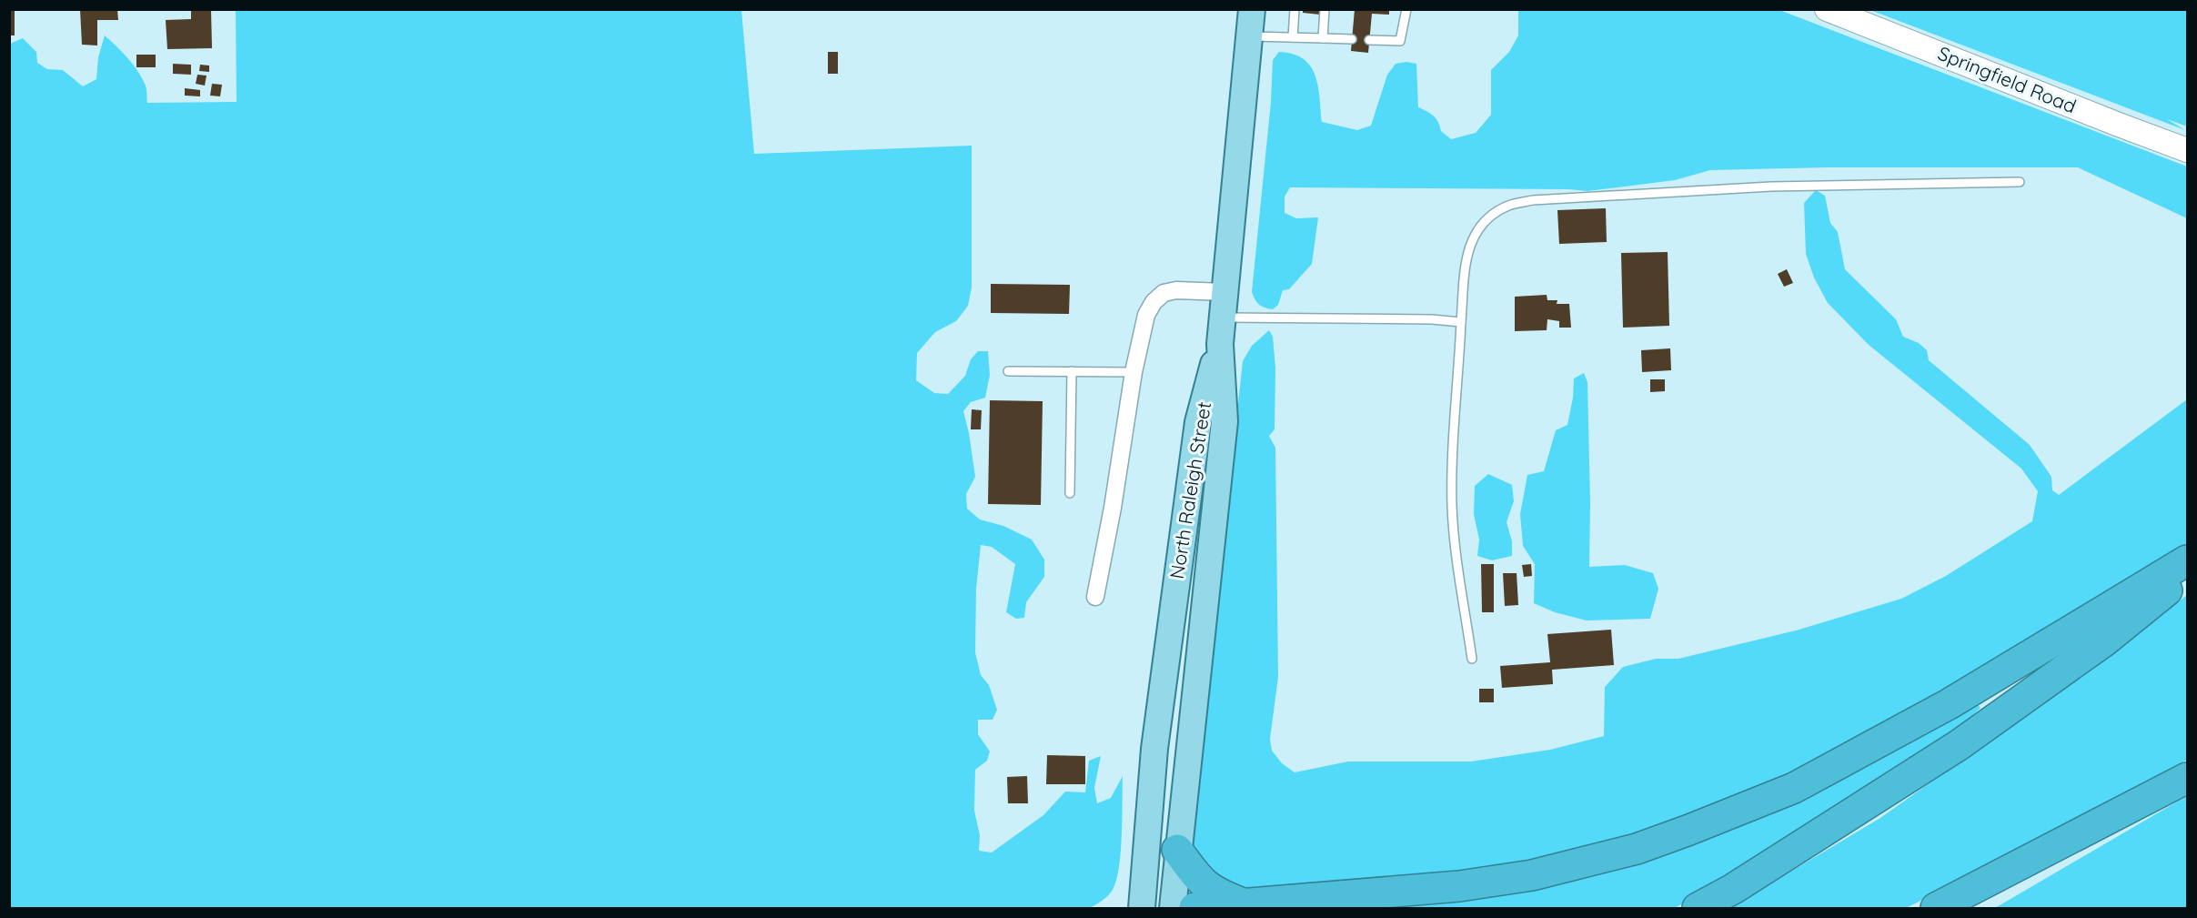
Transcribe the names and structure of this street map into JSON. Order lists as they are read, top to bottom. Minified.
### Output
{"streets":{"main road":["Springfield Road","North Raleigh Street"]}}
